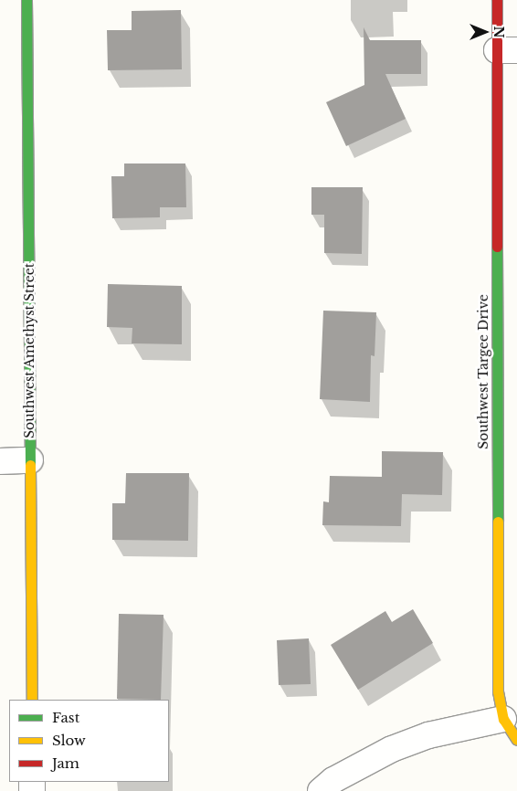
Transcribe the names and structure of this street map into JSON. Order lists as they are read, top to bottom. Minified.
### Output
{"streets":{"street":["Southwest Amethyst Street","Southwest Targee Drive"]},"legend":["Fast","Slow","Jam"],"north":"right"}
